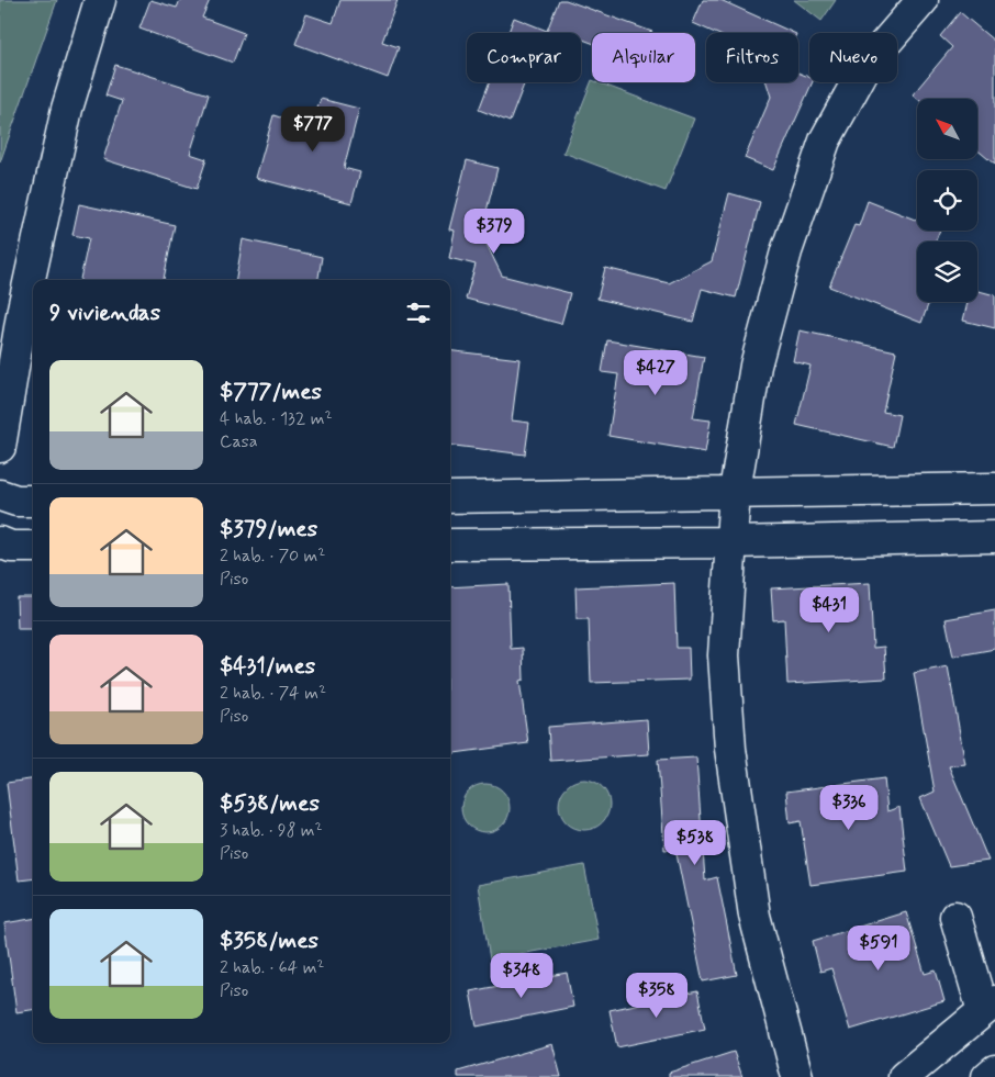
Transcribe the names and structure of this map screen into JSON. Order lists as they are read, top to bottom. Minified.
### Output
{"north":"top left","page":{"chip":["Comprar","Alquilar","Filtros","Nuevo"],"price":["$777","$379","$427","$431","$336","$538","$591","$348","$358"],"heading":"9 viviendas","list":[{"name":"$777/mes","note":"4 hab. · 132 m² · Casa"},{"name":"$379/mes","note":"2 hab. · 70 m² · Piso"},{"name":"$431/mes","note":"2 hab. · 74 m² · Piso"},{"name":"$538/mes","note":"3 hab. · 98 m² · Piso"},{"name":"$358/mes","note":"2 hab. · 64 m² · Piso"}]}}
